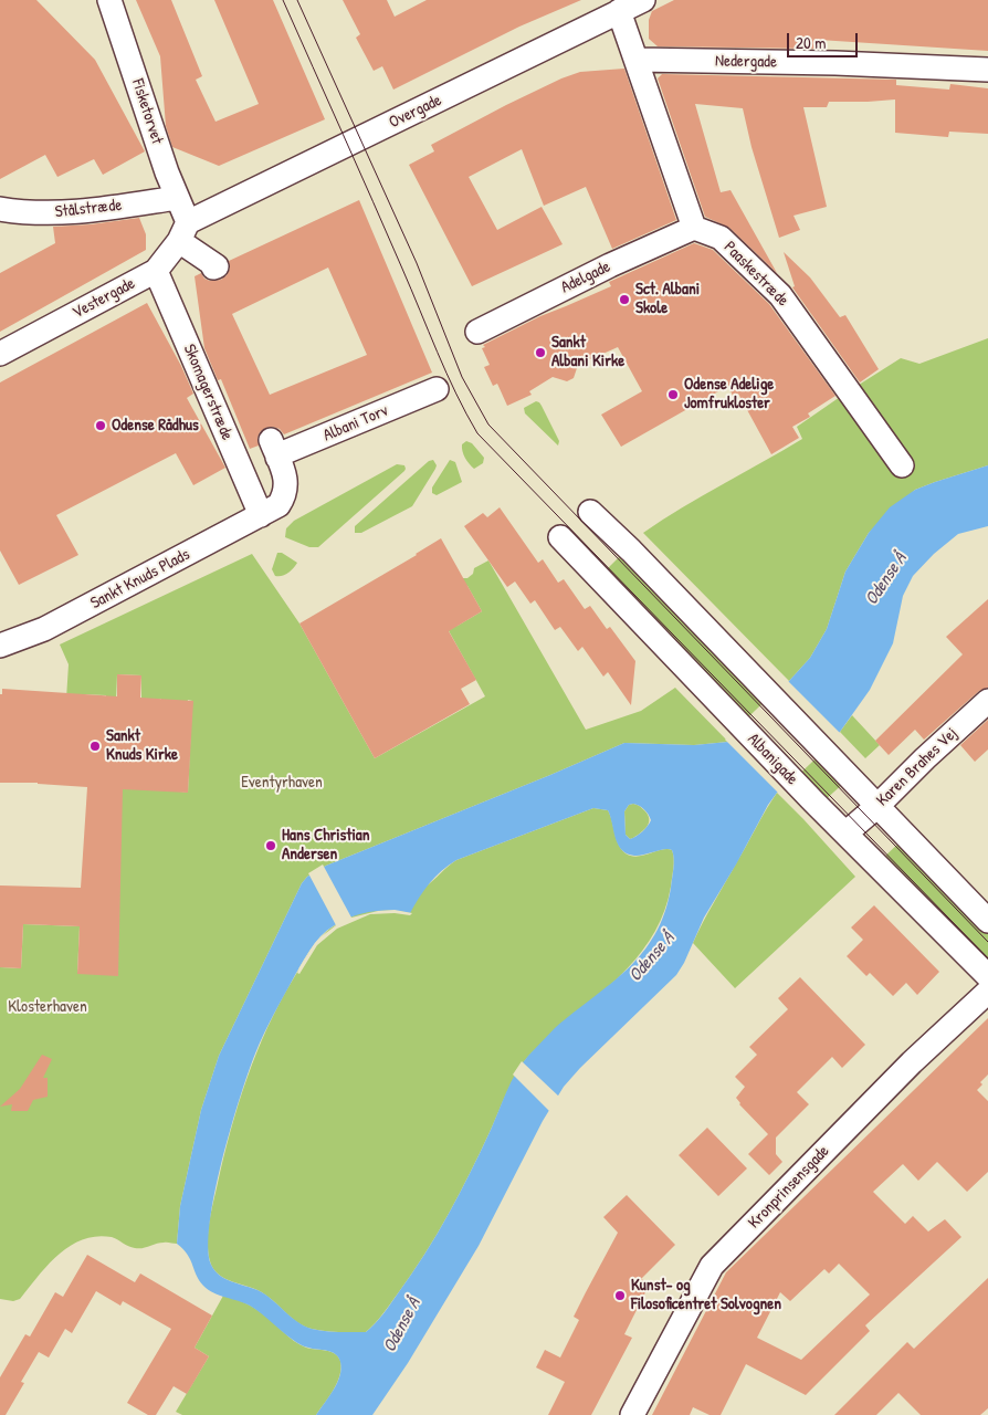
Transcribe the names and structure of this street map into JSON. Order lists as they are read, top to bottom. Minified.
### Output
{"streets":{"street":["Nedergade","Fisketorvet","Overgade","Stålstræde","Paaskestræde","Adelgade","Vestergade","Skomagerstræde","Albani Torv","Sankt Knuds Plads","Albanigade","Karen Brahes Vej","Kronprinsensgade"]},"crossings":[["Fisketorvet","Overgade"],["Fisketorvet","Stålstræde"],["Fisketorvet","Vestergade"],["Overgade","Vestergade"],["Paaskestræde","Adelgade"],["Vestergade","Skomagerstræde"],["Skomagerstræde","Albani Torv"],["Albani Torv","Sankt Knuds Plads"],["Albanigade","Karen Brahes Vej"]],"water":["Odense Å"],"parks":["Eventyrhaven","Klosterhaven"],"places":["Sct. Albani Skole","Sankt Albani Kirke","Odense Adelige Jomfrukloster","Odense Rådhus","Sankt Knuds Kirke","Hans Christian Andersen","Kunst- og Filosoficentret Solvognen"],"scale_bar":"20 m"}
